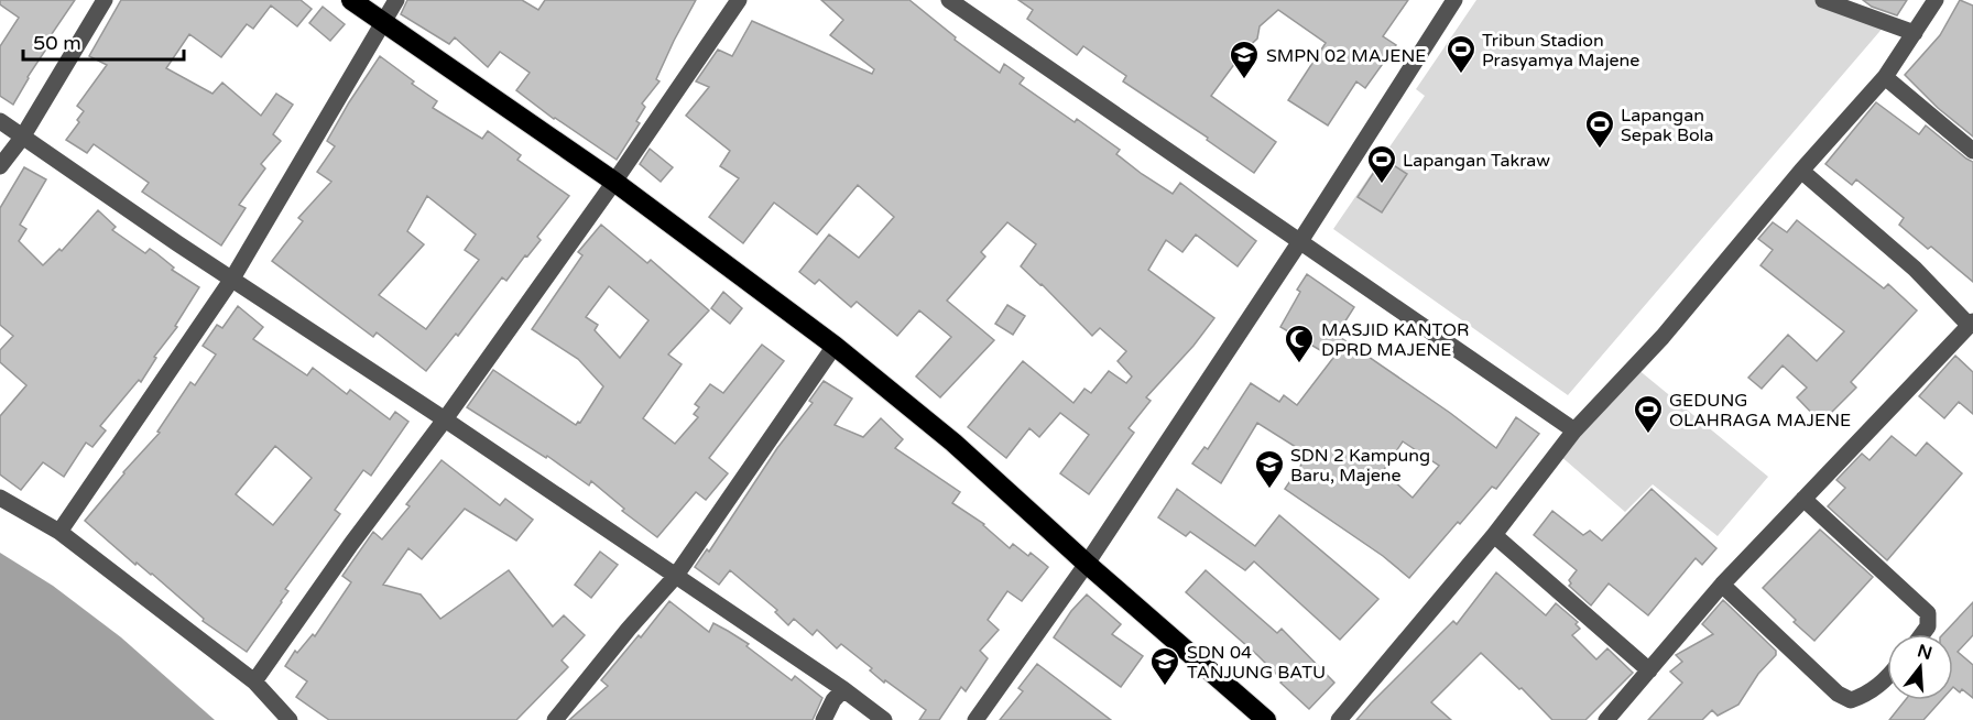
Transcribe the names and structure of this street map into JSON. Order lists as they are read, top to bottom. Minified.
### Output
{"places":{"sports":["Tribun Stadion Prasyamya Majene","Lapangan Sepak Bola","Lapangan Takraw","GEDUNG OLAHRAGA MAJENE"],"school or university":["SMPN 02 MAJENE","SDN 2 Kampung Baru, Majene","SDN 04 TANJUNG BATU"],"mosque":["MASJID KANTOR DPRD MAJENE"]},"scale_bar":"50 m","north":"top"}
